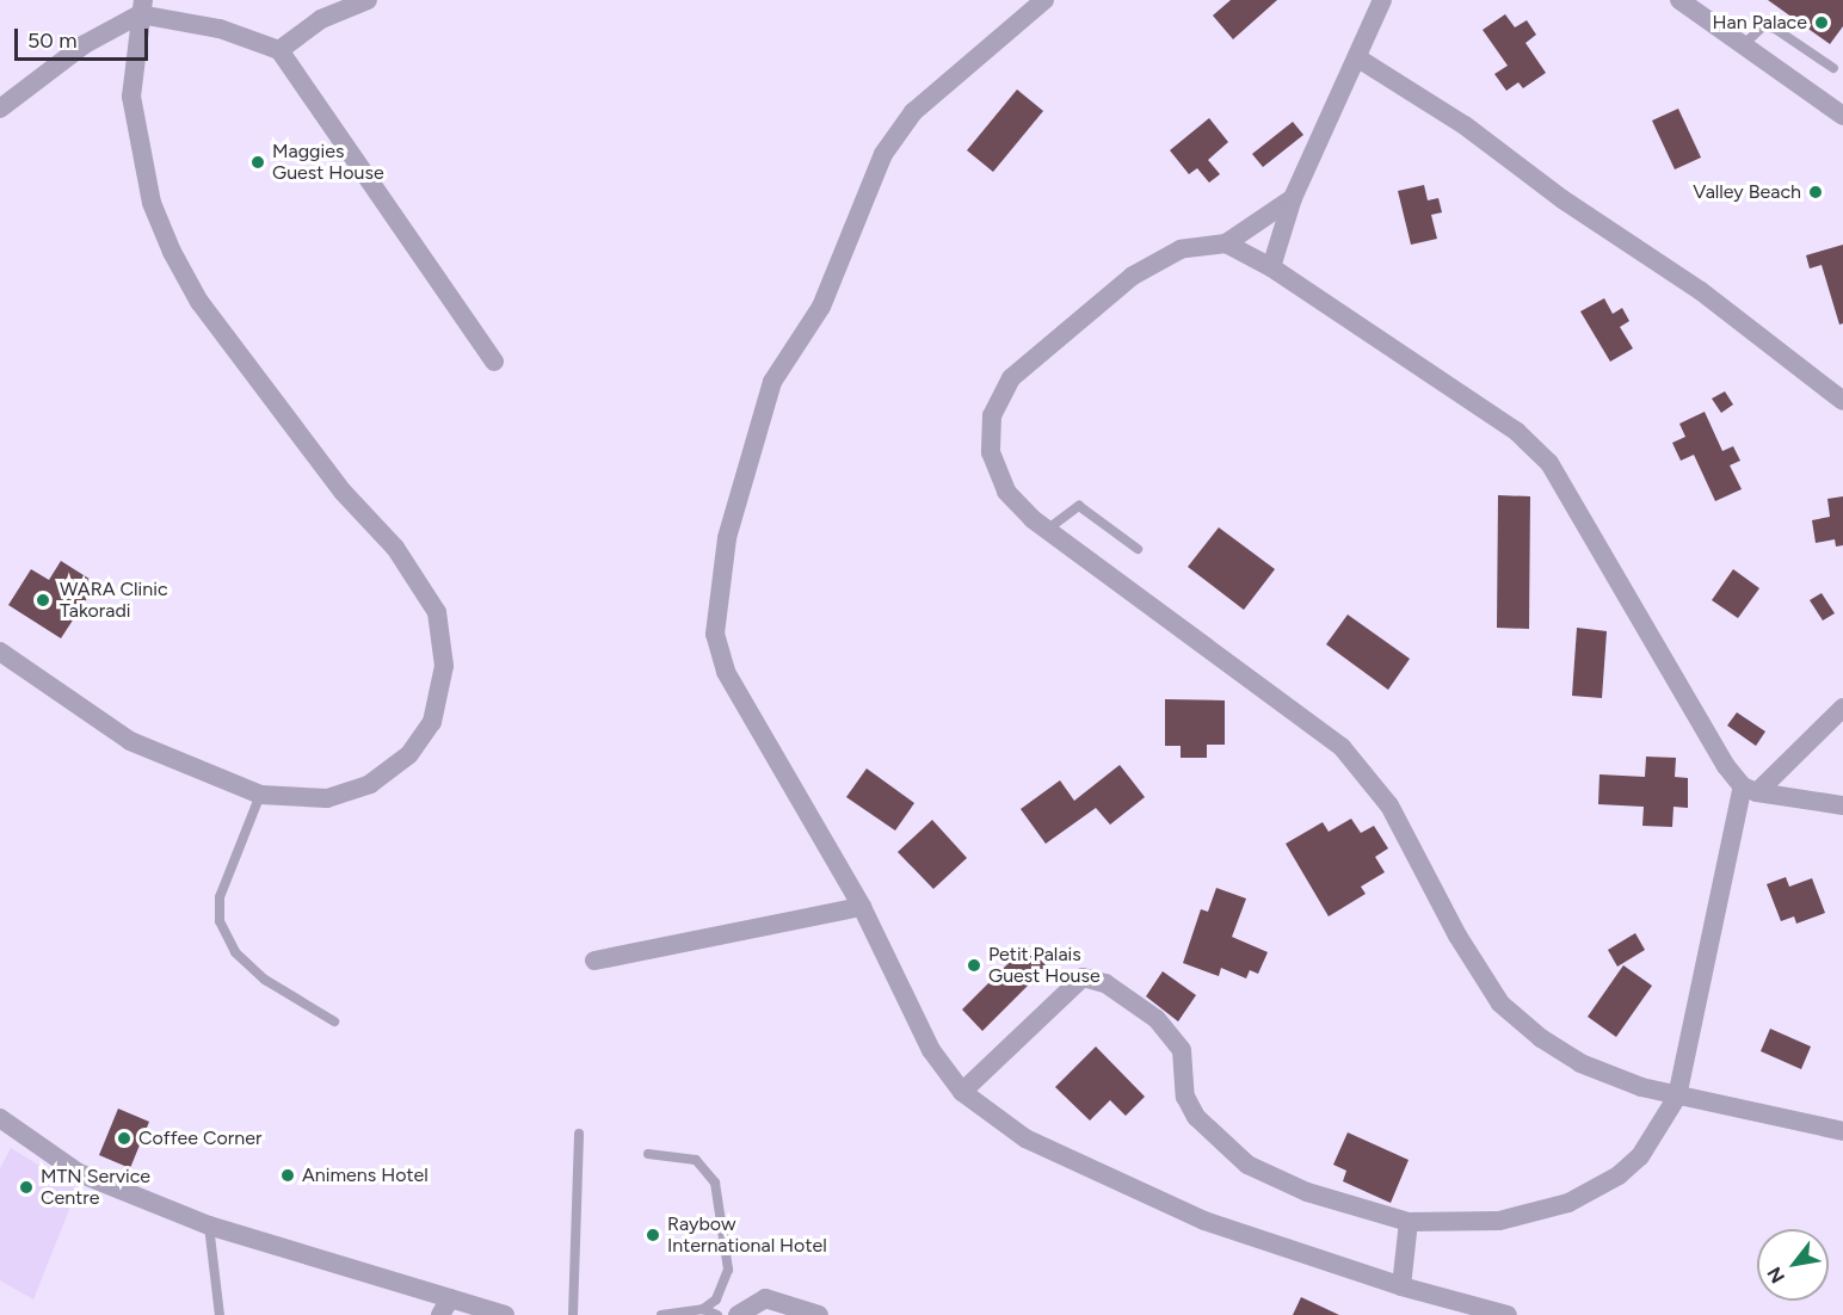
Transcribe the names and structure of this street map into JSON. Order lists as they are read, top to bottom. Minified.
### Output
{"places":["Han Palace","Maggies Guest House","Valley Beach","WARA Clinic Takoradi","Petit Palais Guest House","Coffee Corner","Animens Hotel","MTN Service Centre","Raybow International Hotel"],"scale_bar":"50 m","north":"bottom left"}
